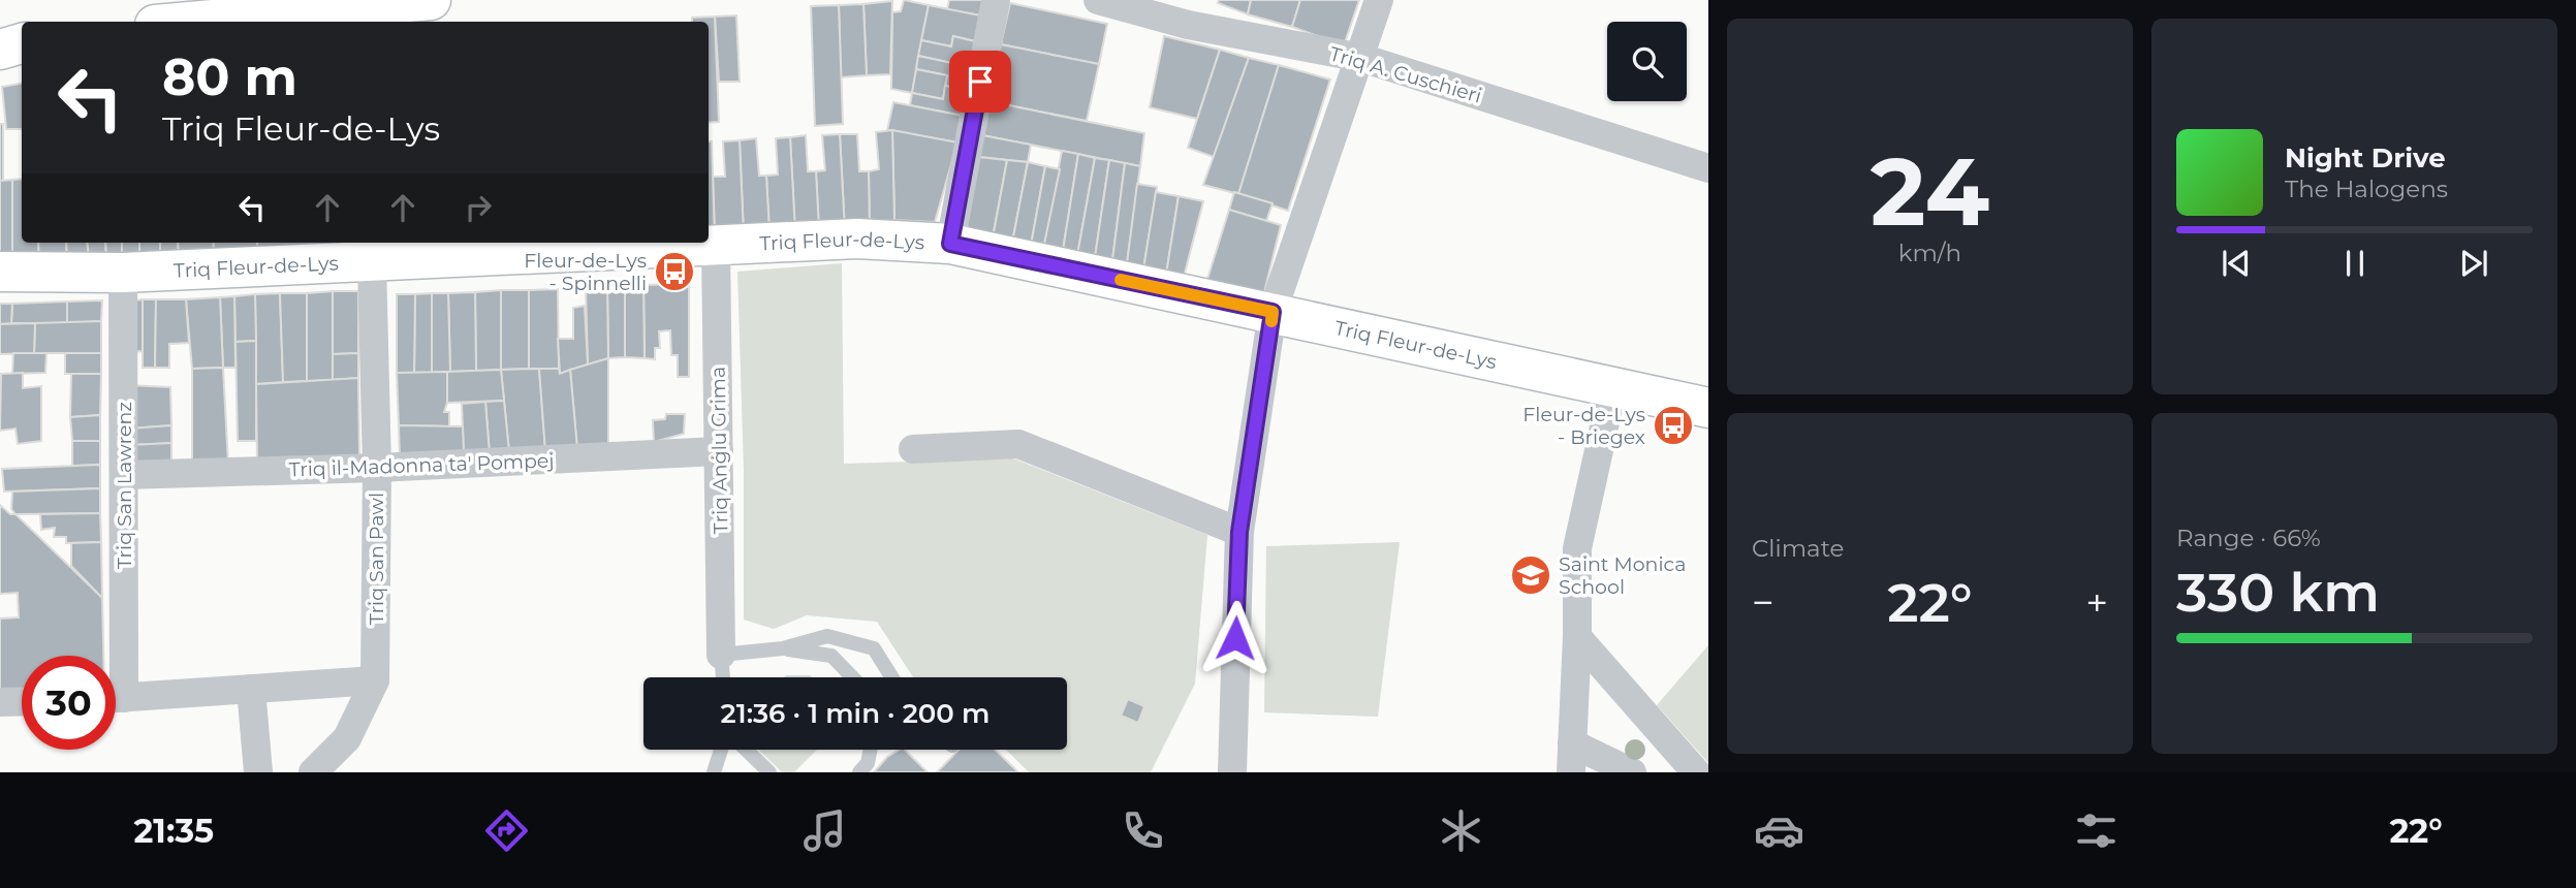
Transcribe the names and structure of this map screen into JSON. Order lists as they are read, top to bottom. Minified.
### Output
{"streets":{"main road":["Triq Fleur-de-Lys"],"street":["Triq A. Cuschieri","Triq Anġlu Grima","Triq il-Madonna ta' Pompej","Triq San Lawrenz","Triq San Pawl"]},"crossings":[["Triq Fleur-de-Lys","Triq Anġlu Grima"],["Triq Fleur-de-Lys","Triq San Lawrenz"],["Triq Fleur-de-Lys","Triq San Pawl"],["Triq Anġlu Grima","Triq il-Madonna ta' Pompej"],["Triq il-Madonna ta' Pompej","Triq San Lawrenz"],["Triq il-Madonna ta' Pompej","Triq San Pawl"]],"places":{"bus stop":["Fleur-de-Lys - Spinnelli","Fleur-de-Lys - Briegex"],"school or university":["Saint Monica School"]},"page":{"tile":[["24","km/h"],"Climate",["Range · 66%","330 km"]],"turn":["80 m","Triq Fleur-de-Lys"],"song":["Night Drive","The Halogens"],"heat":["−","22°","+"],"limit":"30","trip":"21:36 · 1 min · 200 m","tabs":["21:35","22°"]}}
